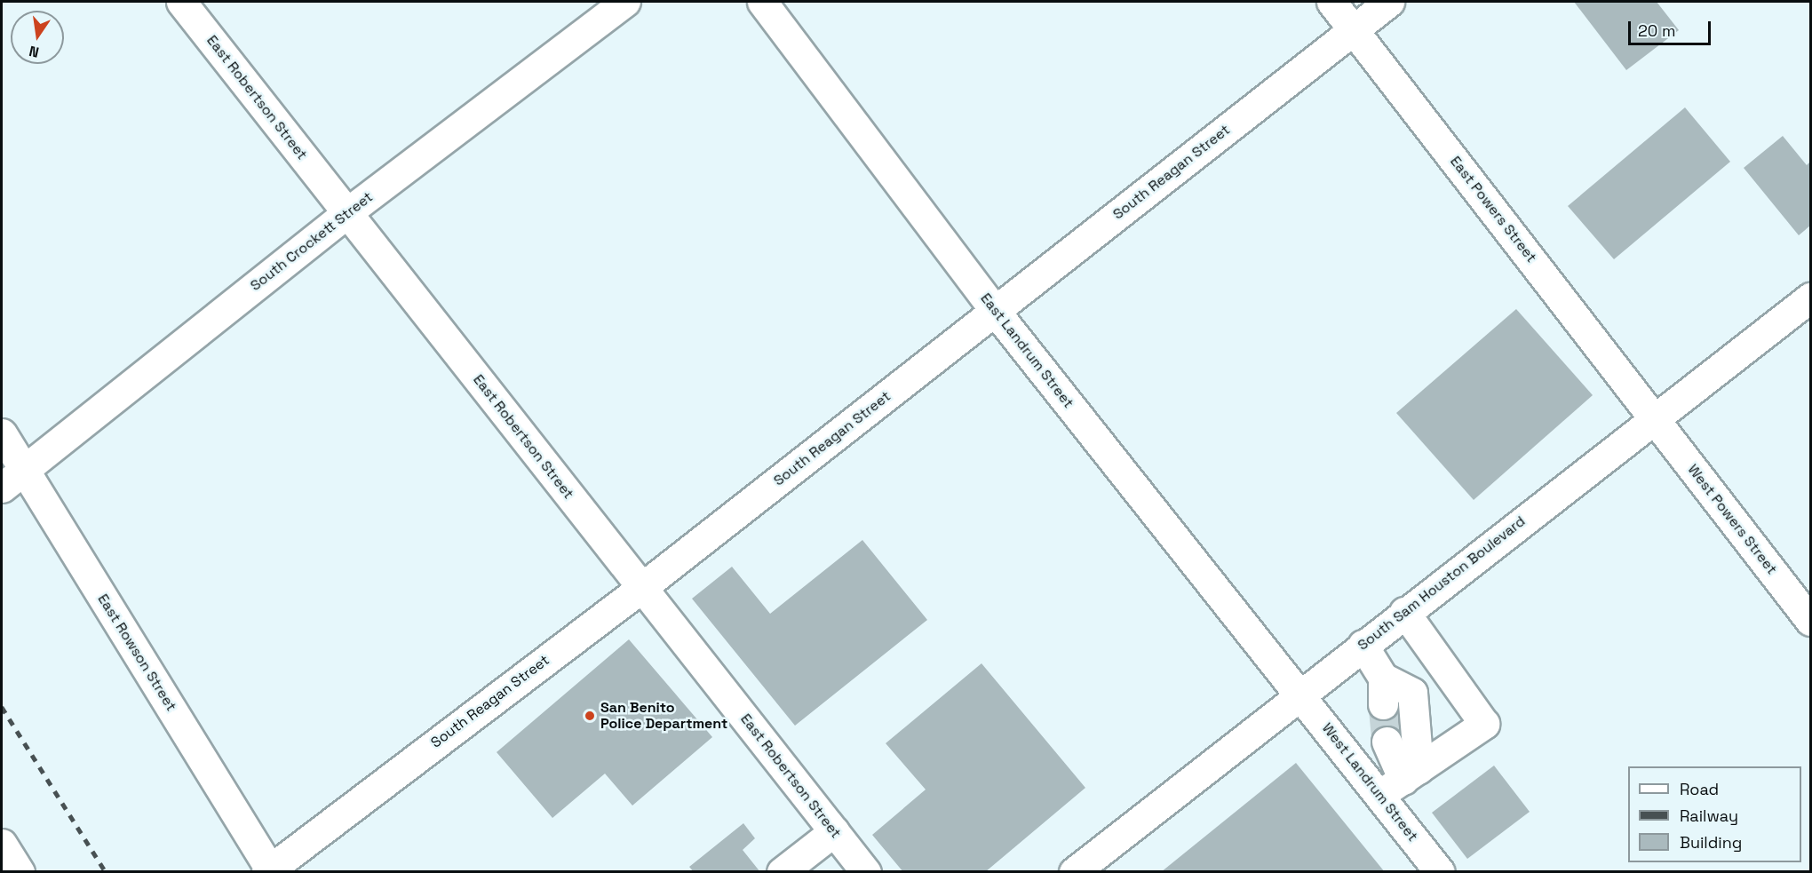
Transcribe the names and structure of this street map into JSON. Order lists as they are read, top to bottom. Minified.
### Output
{"streets":{"street":["East Robertson Street","South Reagan Street","East Powers Street","South Crockett Street","East Landrum Street","West Powers Street","South Sam Houston Boulevard","East Rowson Street","West Landrum Street"]},"crossings":[["East Robertson Street","South Reagan Street"],["East Robertson Street","South Crockett Street"],["South Reagan Street","East Powers Street"],["South Reagan Street","East Landrum Street"],["South Reagan Street","East Rowson Street"],["East Powers Street","West Powers Street"],["East Powers Street","South Sam Houston Boulevard"],["South Crockett Street","East Rowson Street"],["East Landrum Street","South Sam Houston Boulevard"],["East Landrum Street","West Landrum Street"],["West Powers Street","South Sam Houston Boulevard"],["South Sam Houston Boulevard","West Landrum Street"]],"places":["San Benito Police Department"],"legend":["Road","Railway","Building"],"scale_bar":"20 m","north":"bottom"}
